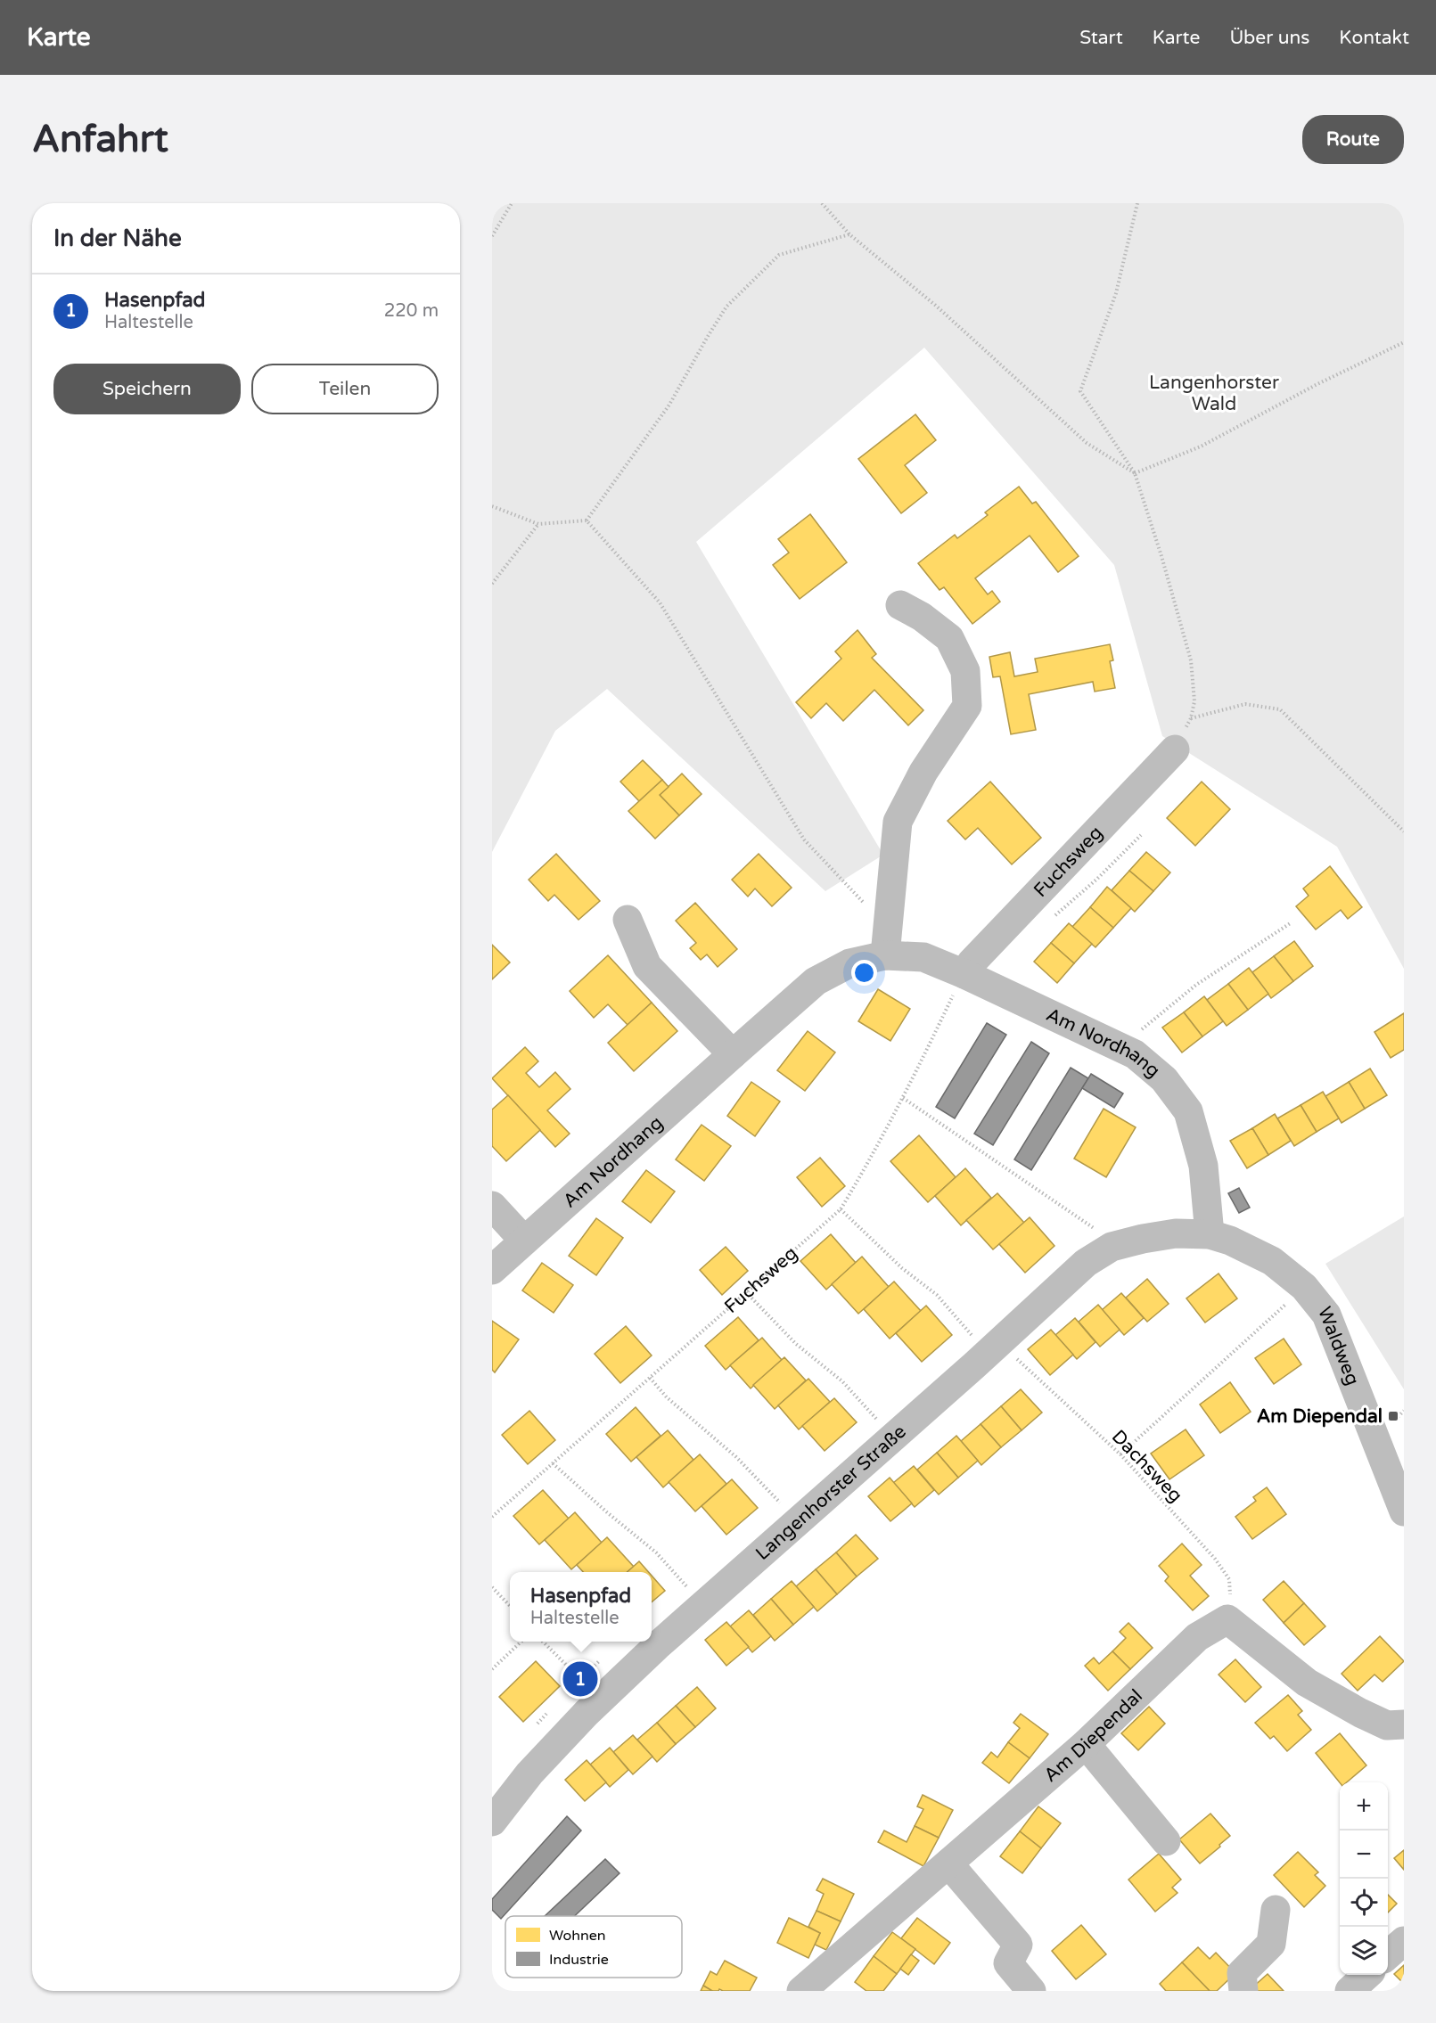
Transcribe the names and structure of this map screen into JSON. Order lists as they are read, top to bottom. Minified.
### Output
{"streets":{"street":["Fuchsweg","Am Nordhang","Waldweg","Langenhorster Straße","Am Diependal"],"path":["Dachsweg"]},"crossings":[["Fuchsweg","Am Nordhang"],["Fuchsweg","Langenhorster Straße"],["Am Nordhang","Waldweg"],["Am Nordhang","Langenhorster Straße"],["Waldweg","Dachsweg"],["Waldweg","Langenhorster Straße"],["Dachsweg","Am Diependal"]],"parks":["Langenhorster Wald"],"places":{"transit":["Am Diependal"]},"legend":["Wohnen","Industrie"],"page":{"header":"Karte","nav":["Start","Karte","Über uns","Kontakt"],"buttons":["Route",["Speichern","Teilen"]],"title":"Anfahrt","heading":"In der Nähe","list":[{"mark":"1","name":"Hasenpfad","note":"Haltestelle","value":"220 m"}],"popup":["Hasenpfad","Haltestelle"],"pins":"1","map_buttons":["+","−"]}}
